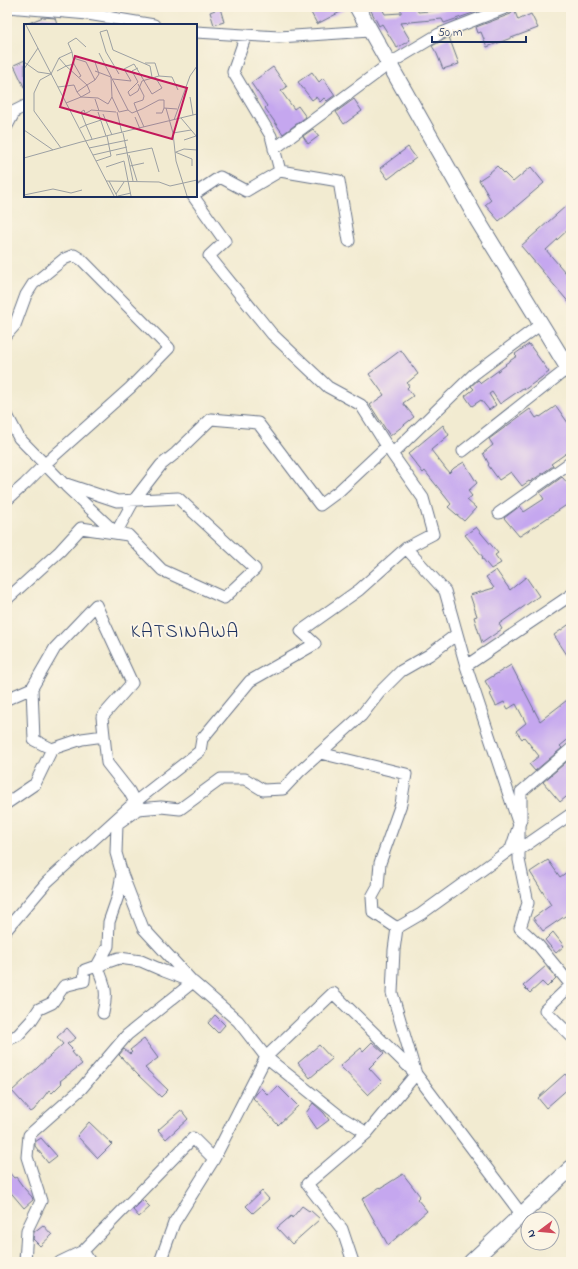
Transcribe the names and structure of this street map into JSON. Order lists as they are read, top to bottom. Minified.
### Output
{"districts":["KATSINAWA"],"scale_bar":"50 m","north":"left"}
